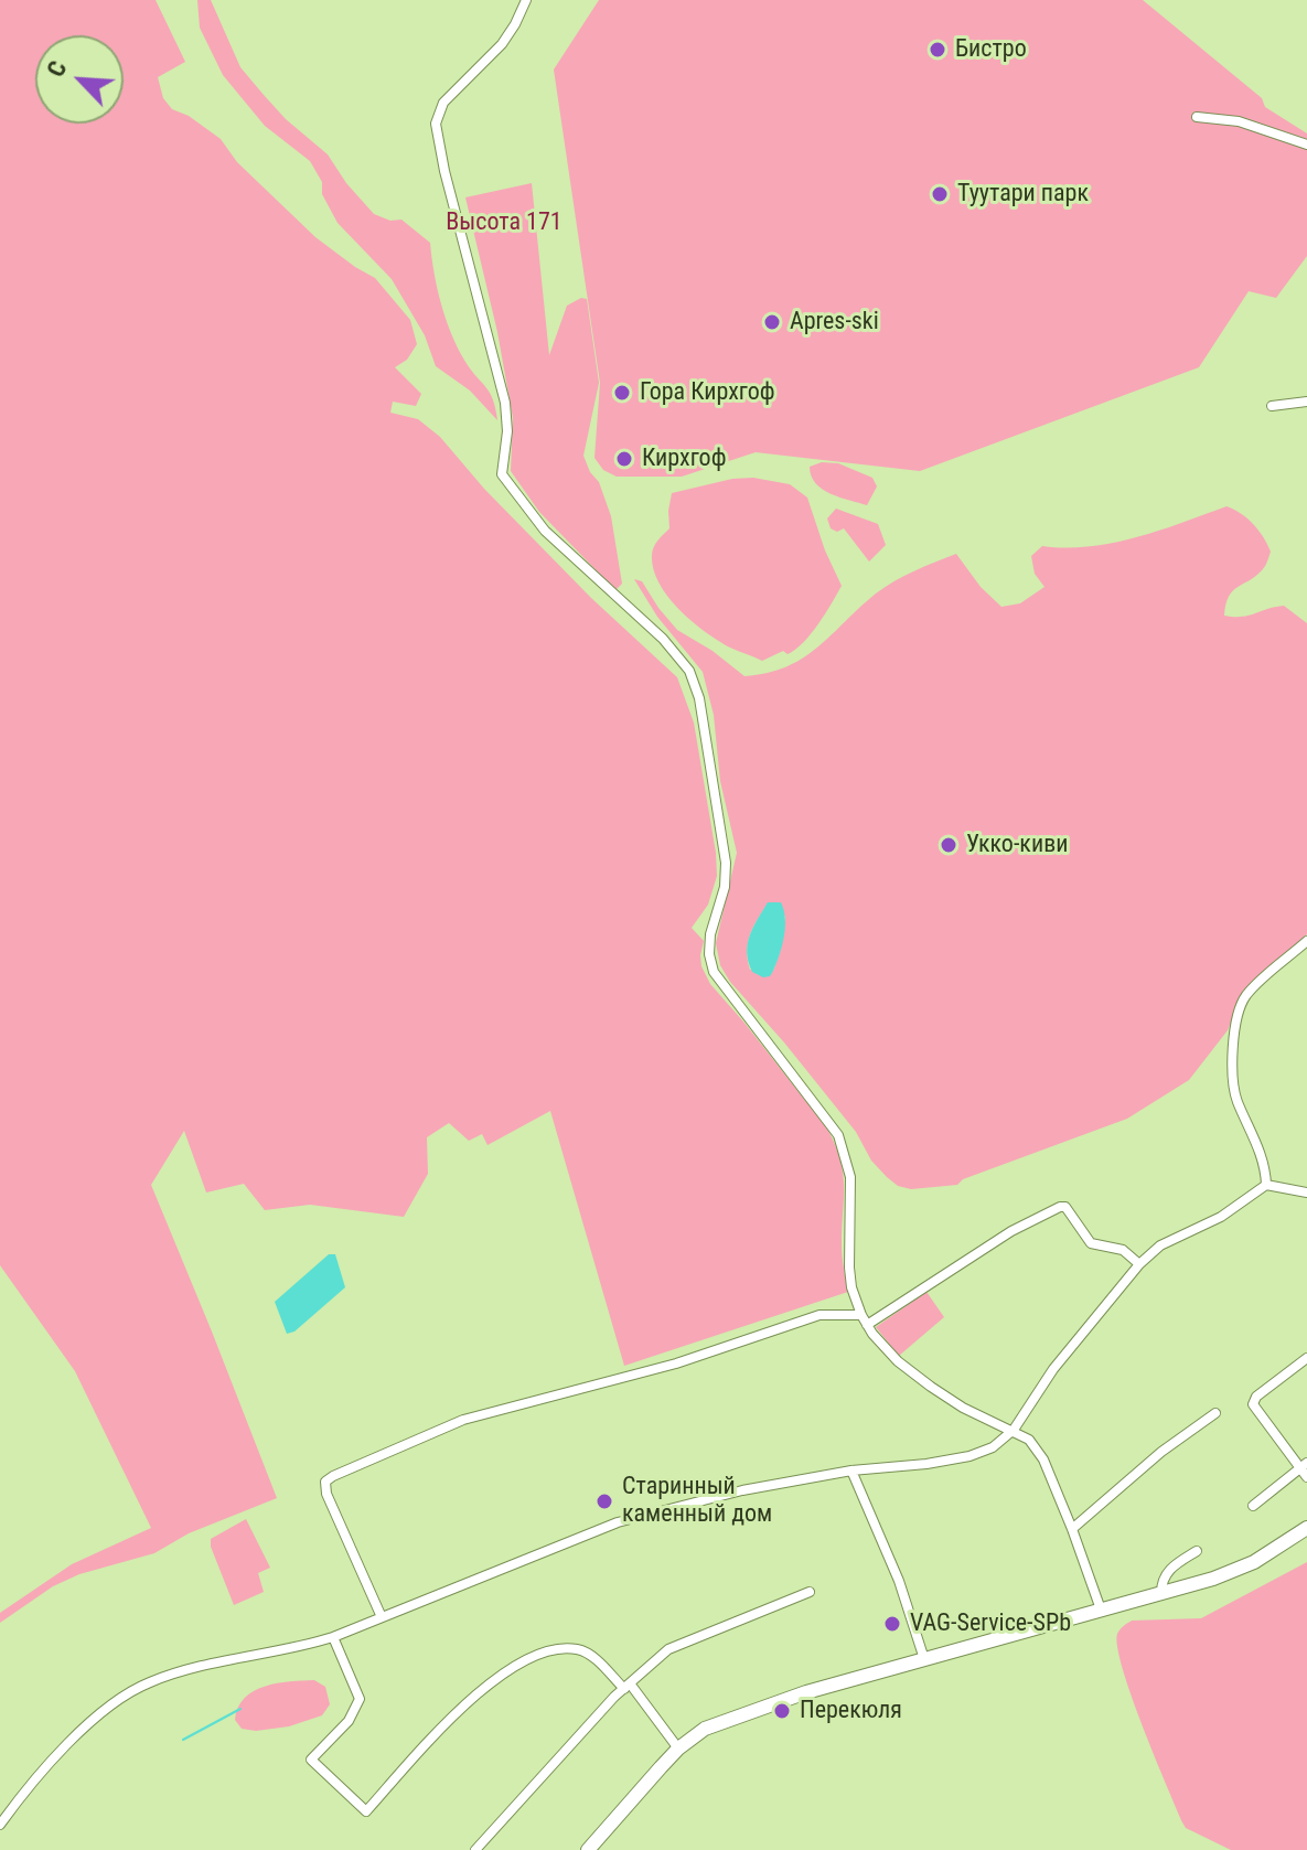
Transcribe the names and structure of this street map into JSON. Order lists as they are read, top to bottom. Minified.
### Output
{"parks":["Высота 171"],"places":["Бистро","Туутари парк","Apres-ski","Гора Кирхгоф","Кирхгоф","Укко-киви","Старинный каменный дом","VAG-Service-SPb","Перекюля"],"north":"top left"}
